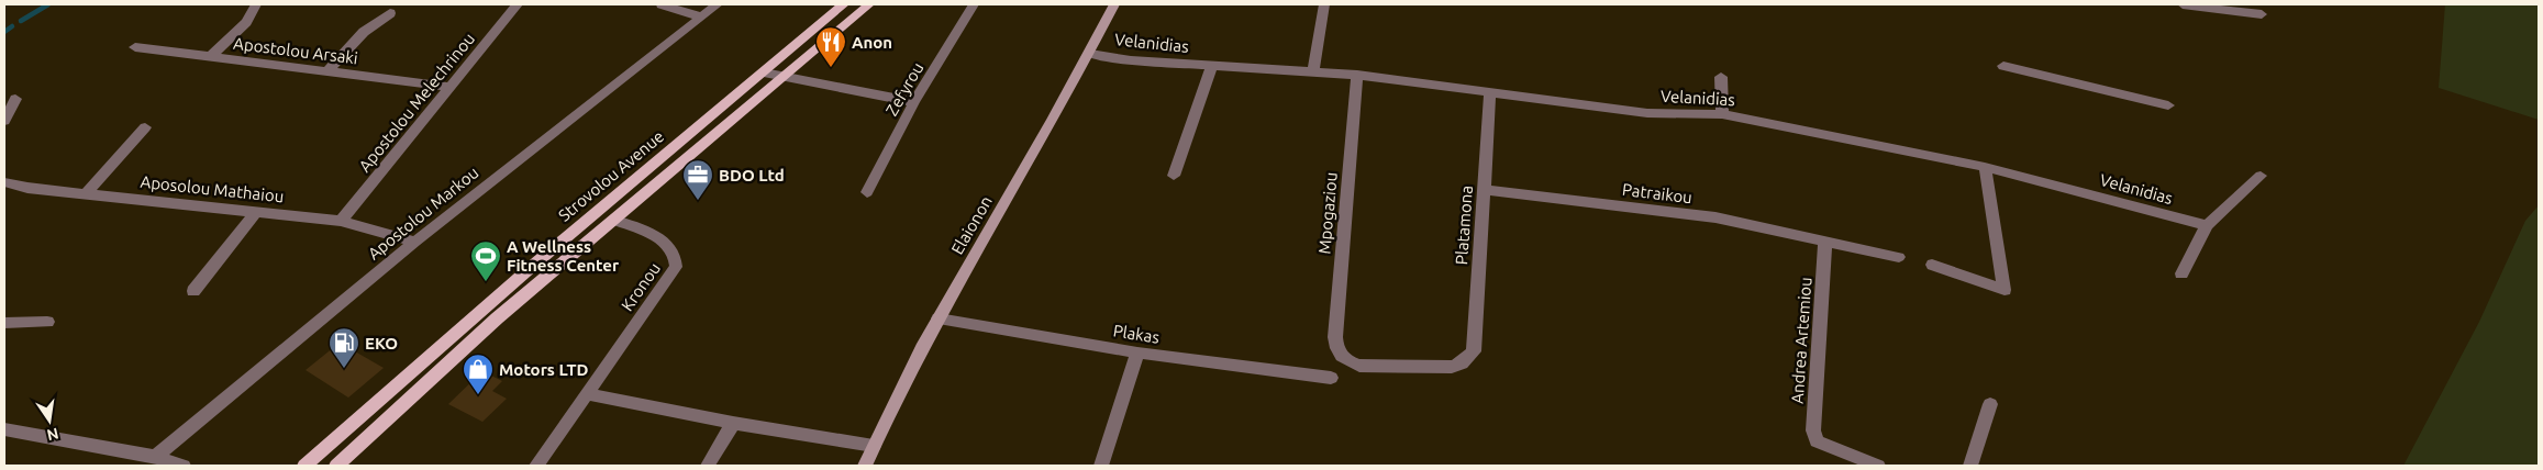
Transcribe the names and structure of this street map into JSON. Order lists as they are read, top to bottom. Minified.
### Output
{"streets":{"main road":["Strovolou Avenue","Elaionon"],"street":["Velanidias","Apostolou Arsaki","Zefyrou","Apostolou Melechrinou","Aposolou Mathaiou","Patraikou","Apostolou Markou","Mpogaziou","Platamona","Kronou","Plakas","Andrea Artemiou"]},"crossings":[["Velanidias","Mpogaziou"],["Velanidias","Elaionon"],["Velanidias","Platamona"],["Apostolou Arsaki","Apostolou Melechrinou"],["Apostolou Melechrinou","Aposolou Mathaiou"],["Aposolou Mathaiou","Apostolou Markou"],["Patraikou","Platamona"],["Patraikou","Andrea Artemiou"],["Mpogaziou","Platamona"],["Elaionon","Plakas"]],"places":{"restaurant":["Anon"],"office":["BDO Ltd"],"sports":["A Wellness Fitness Center"],"fuel station":["EKO"],"shop":["Motors LTD"]},"north":"bottom"}
